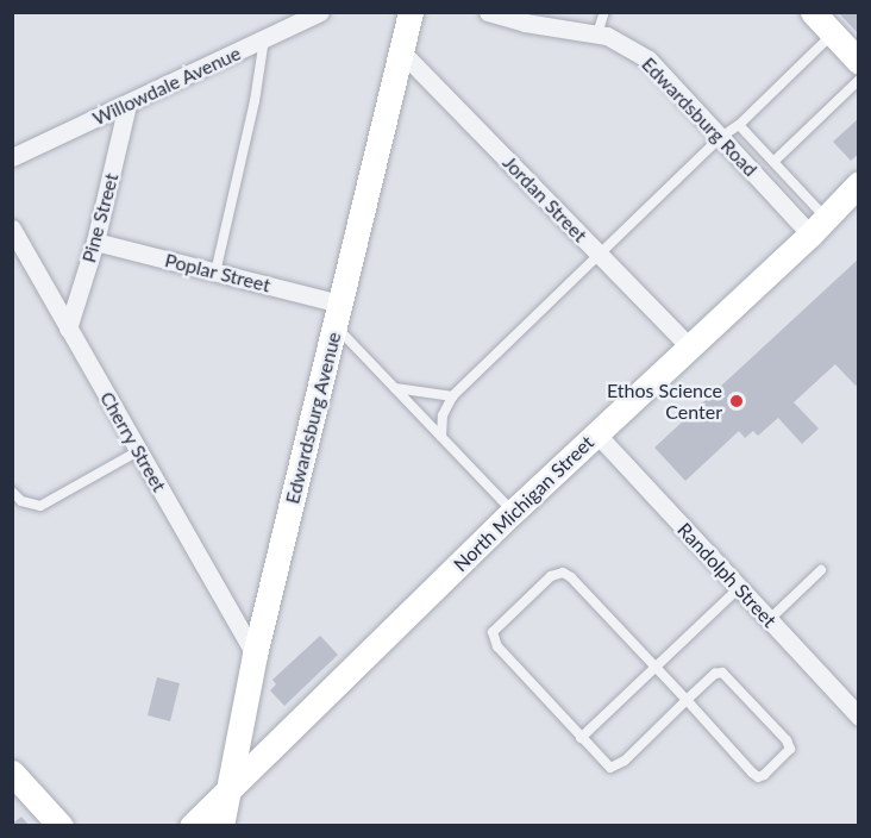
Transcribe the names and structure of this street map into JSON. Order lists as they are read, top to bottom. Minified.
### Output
{"streets":{"street":["Willowdale Avenue","Edwardsburg Road","Jordan Street","Pine Street","Poplar Street","Edwardsburg Avenue","Cherry Street","North Michigan Street","Randolph Street"]},"crossings":[["Willowdale Avenue","Pine Street"],["Edwardsburg Road","North Michigan Street"],["Jordan Street","Edwardsburg Avenue"],["Jordan Street","North Michigan Street"],["Pine Street","Poplar Street"],["Pine Street","Cherry Street"],["Poplar Street","Edwardsburg Avenue"],["Edwardsburg Avenue","Cherry Street"],["Edwardsburg Avenue","North Michigan Street"],["North Michigan Street","Randolph Street"]],"places":["Ethos Science Center"]}
